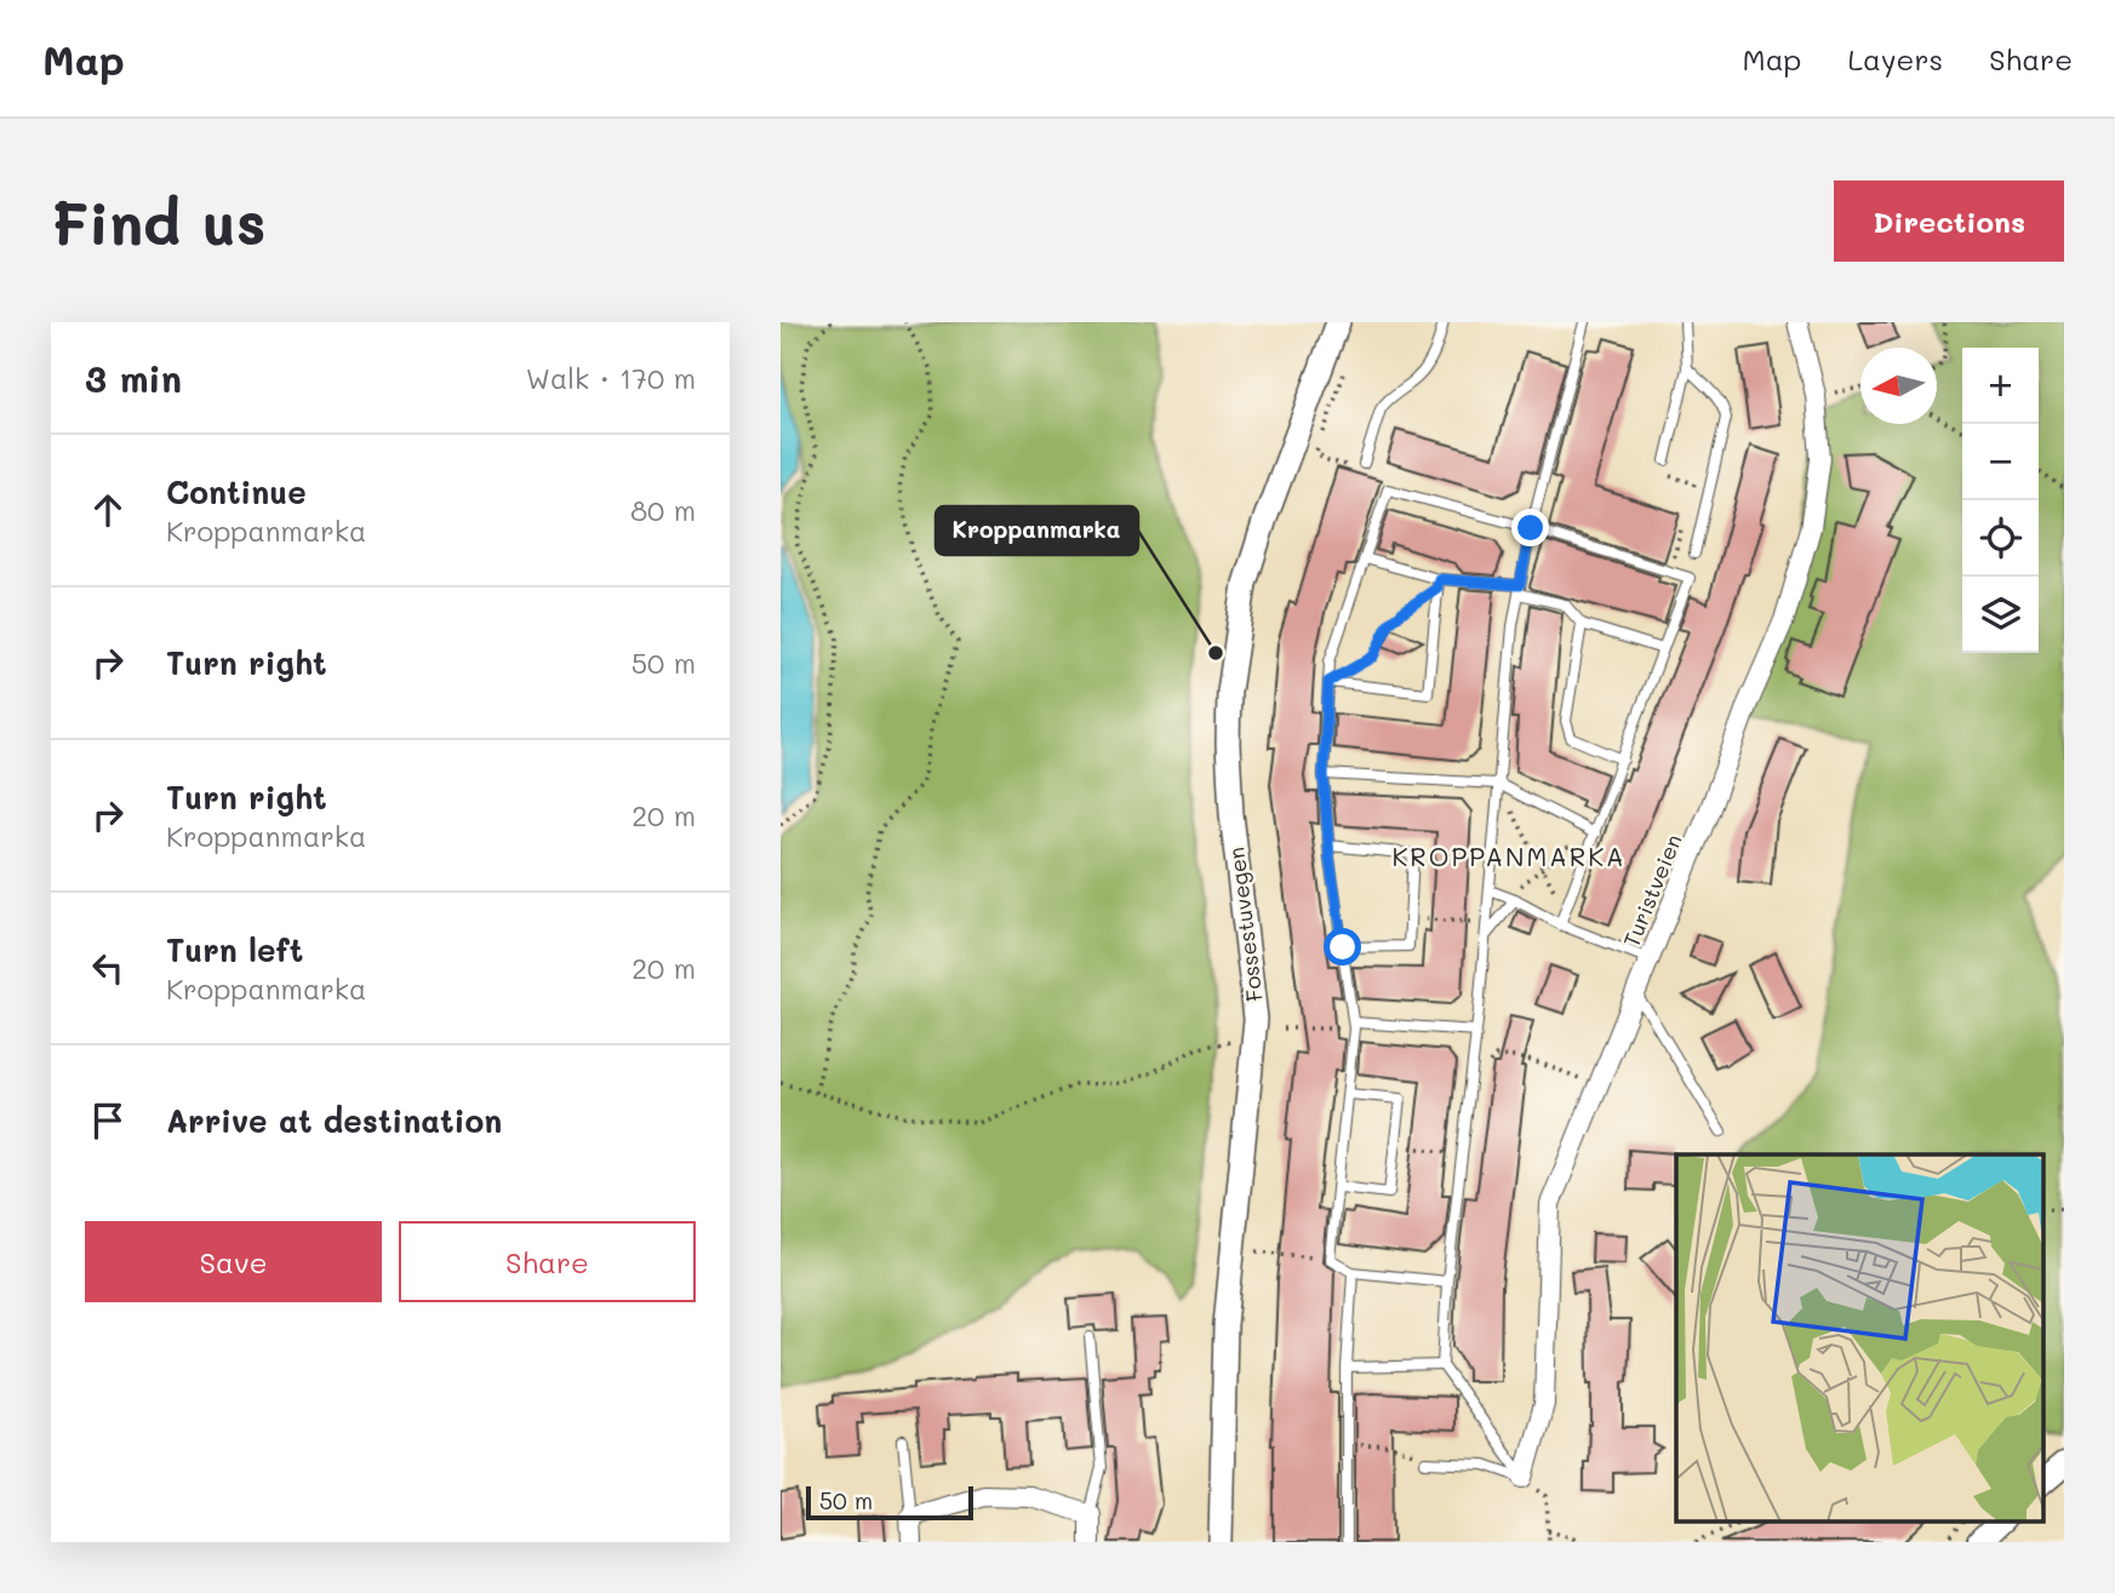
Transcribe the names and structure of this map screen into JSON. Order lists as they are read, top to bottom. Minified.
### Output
{"streets":{"street":["Turistveien","Fossestuvegen"]},"districts":["KROPPANMARKA"],"places":["Kroppanmarka"],"scale_bar":"50 m","north":"left","page":{"header":"Map","nav":["Map","Layers","Share"],"buttons":["Directions",["Save","Share"]],"title":"Find us","heading":["3 min","Walk · 170 m"],"map_buttons":["+","−"],"list":[["Continue","Kroppanmarka","80 m"],["Turn right","50 m"],["Turn right","Kroppanmarka","20 m"],["Turn left","Kroppanmarka","20 m"],"Arrive at destination"],"scale":"50 m"}}
